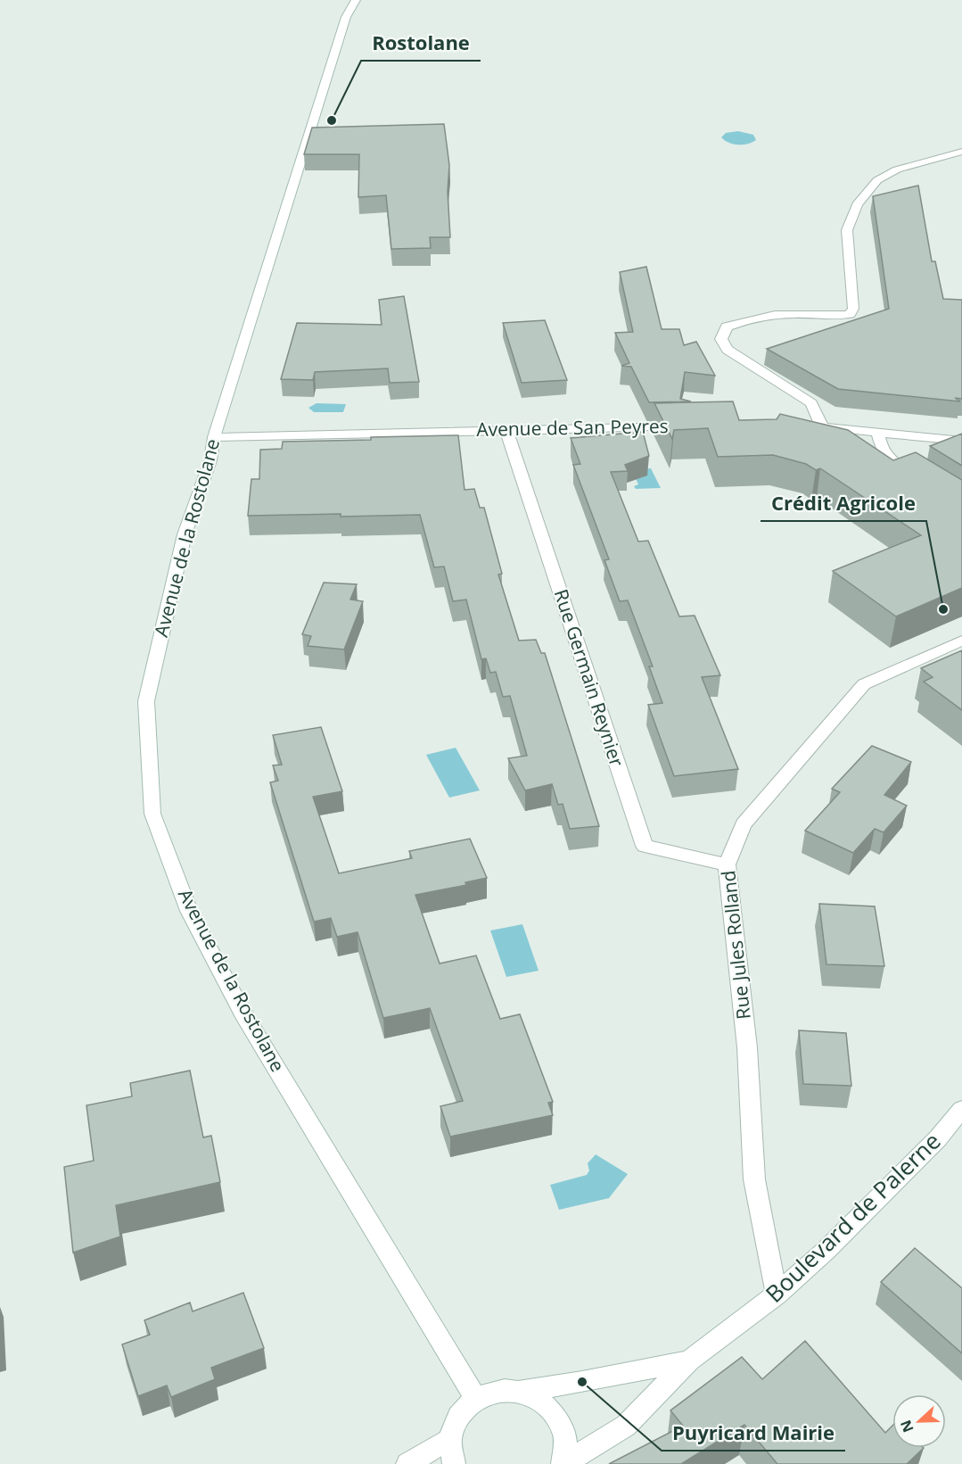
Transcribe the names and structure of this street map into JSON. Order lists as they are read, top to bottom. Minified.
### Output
{"streets":{"street":["Avenue de San Peyres","Avenue de la Rostolane","Rue Germain Reynier","Rue Jules Rolland","Boulevard de Palerne"]},"crossings":[["Avenue de San Peyres","Avenue de la Rostolane"],["Avenue de San Peyres","Rue Germain Reynier"],["Avenue de la Rostolane","Boulevard de Palerne"],["Rue Germain Reynier","Rue Jules Rolland"],["Rue Jules Rolland","Boulevard de Palerne"]],"places":["Rostolane","Crédit Agricole","Puyricard Mairie"],"north":"left"}
